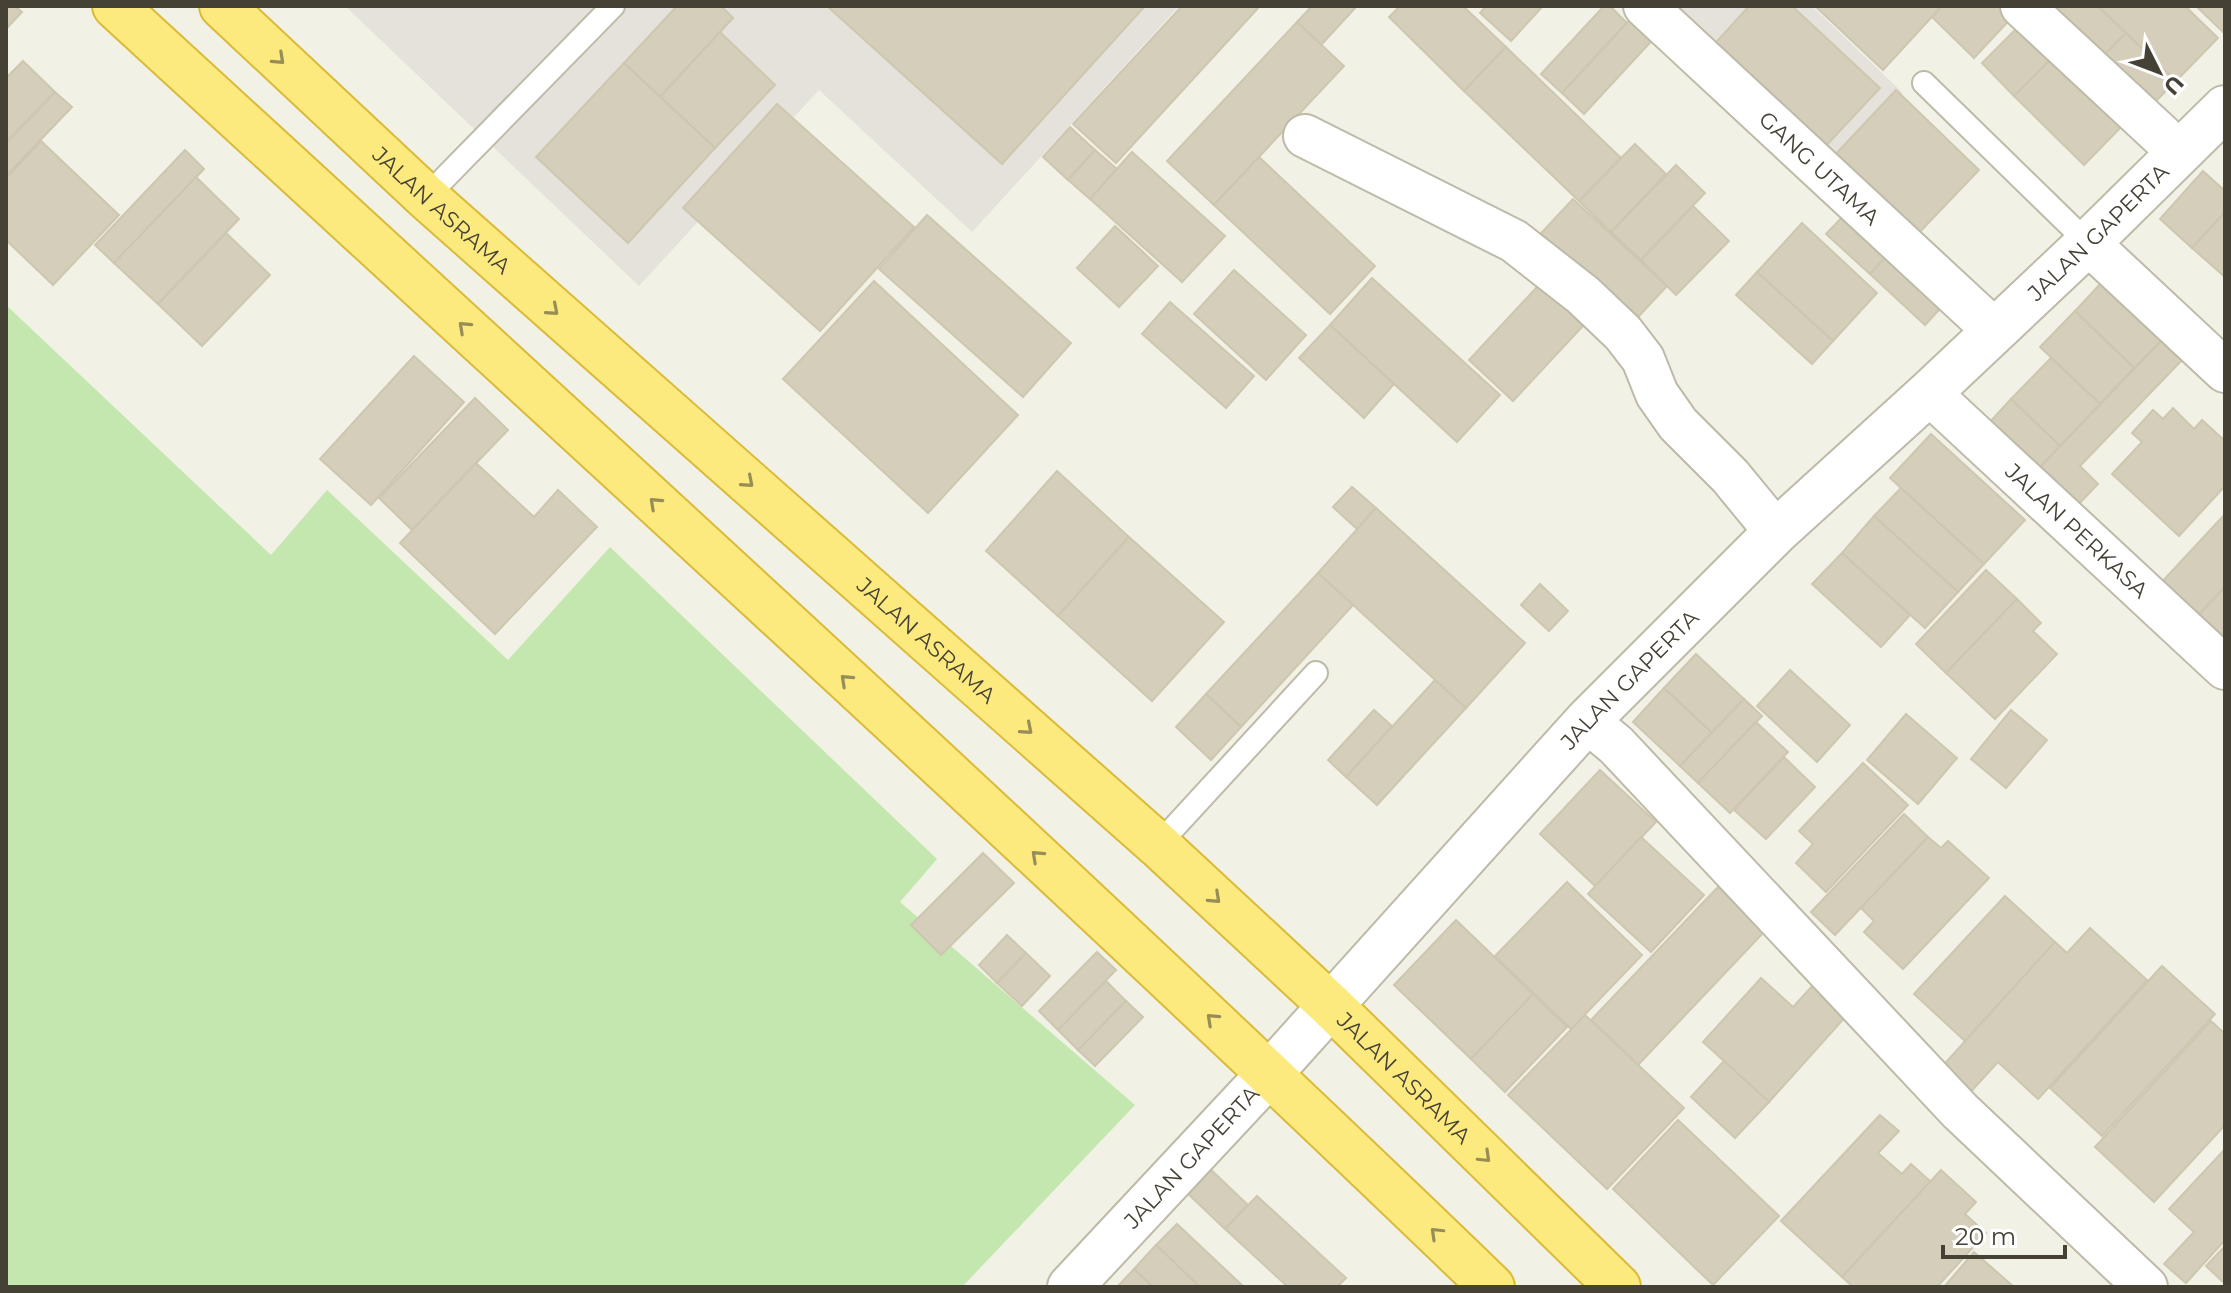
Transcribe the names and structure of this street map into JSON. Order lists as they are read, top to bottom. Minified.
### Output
{"streets":{"highway":["JALAN ASRAMA"],"street":["GANG UTAMA","JALAN GAPERTA","JALAN PERKASA"]},"crossings":[["GANG UTAMA","JALAN GAPERTA"],["JALAN ASRAMA","JALAN GAPERTA"],["JALAN GAPERTA","JALAN PERKASA"]],"scale_bar":"20 m","north":"bottom right"}
